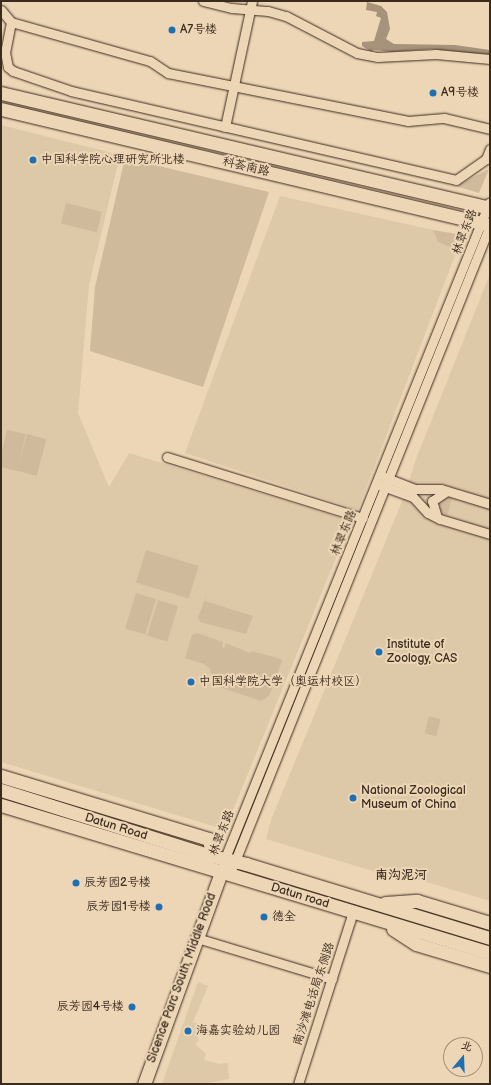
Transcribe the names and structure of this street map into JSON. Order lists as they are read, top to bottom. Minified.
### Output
{"streets":{"street":["科荟南路","林翠东路","Datun Road","Datun road","Sicence Parc South, Middle Road","南沙滩电话局东侧路"]},"crossings":[["科荟南路","林翠东路"],["林翠东路","Datun Road"],["林翠东路","Datun road"],["林翠东路","Sicence Parc South, Middle Road"],["Datun Road","Datun road"],["Datun Road","Sicence Parc South, Middle Road"],["Datun road","Sicence Parc South, Middle Road"],["Datun road","南沙滩电话局东侧路"]],"districts":["南沟泥河"],"places":["A7号楼","A9号楼","中国科学院心理研究所北楼","Institute of Zoology, CAS","中国科学院大学（奥运村校区）","National Zoological Museum of China","辰芳园2号楼","辰芳园1号楼","德全","辰芳园4号楼","海嘉实验幼儿园"],"north":"top"}
